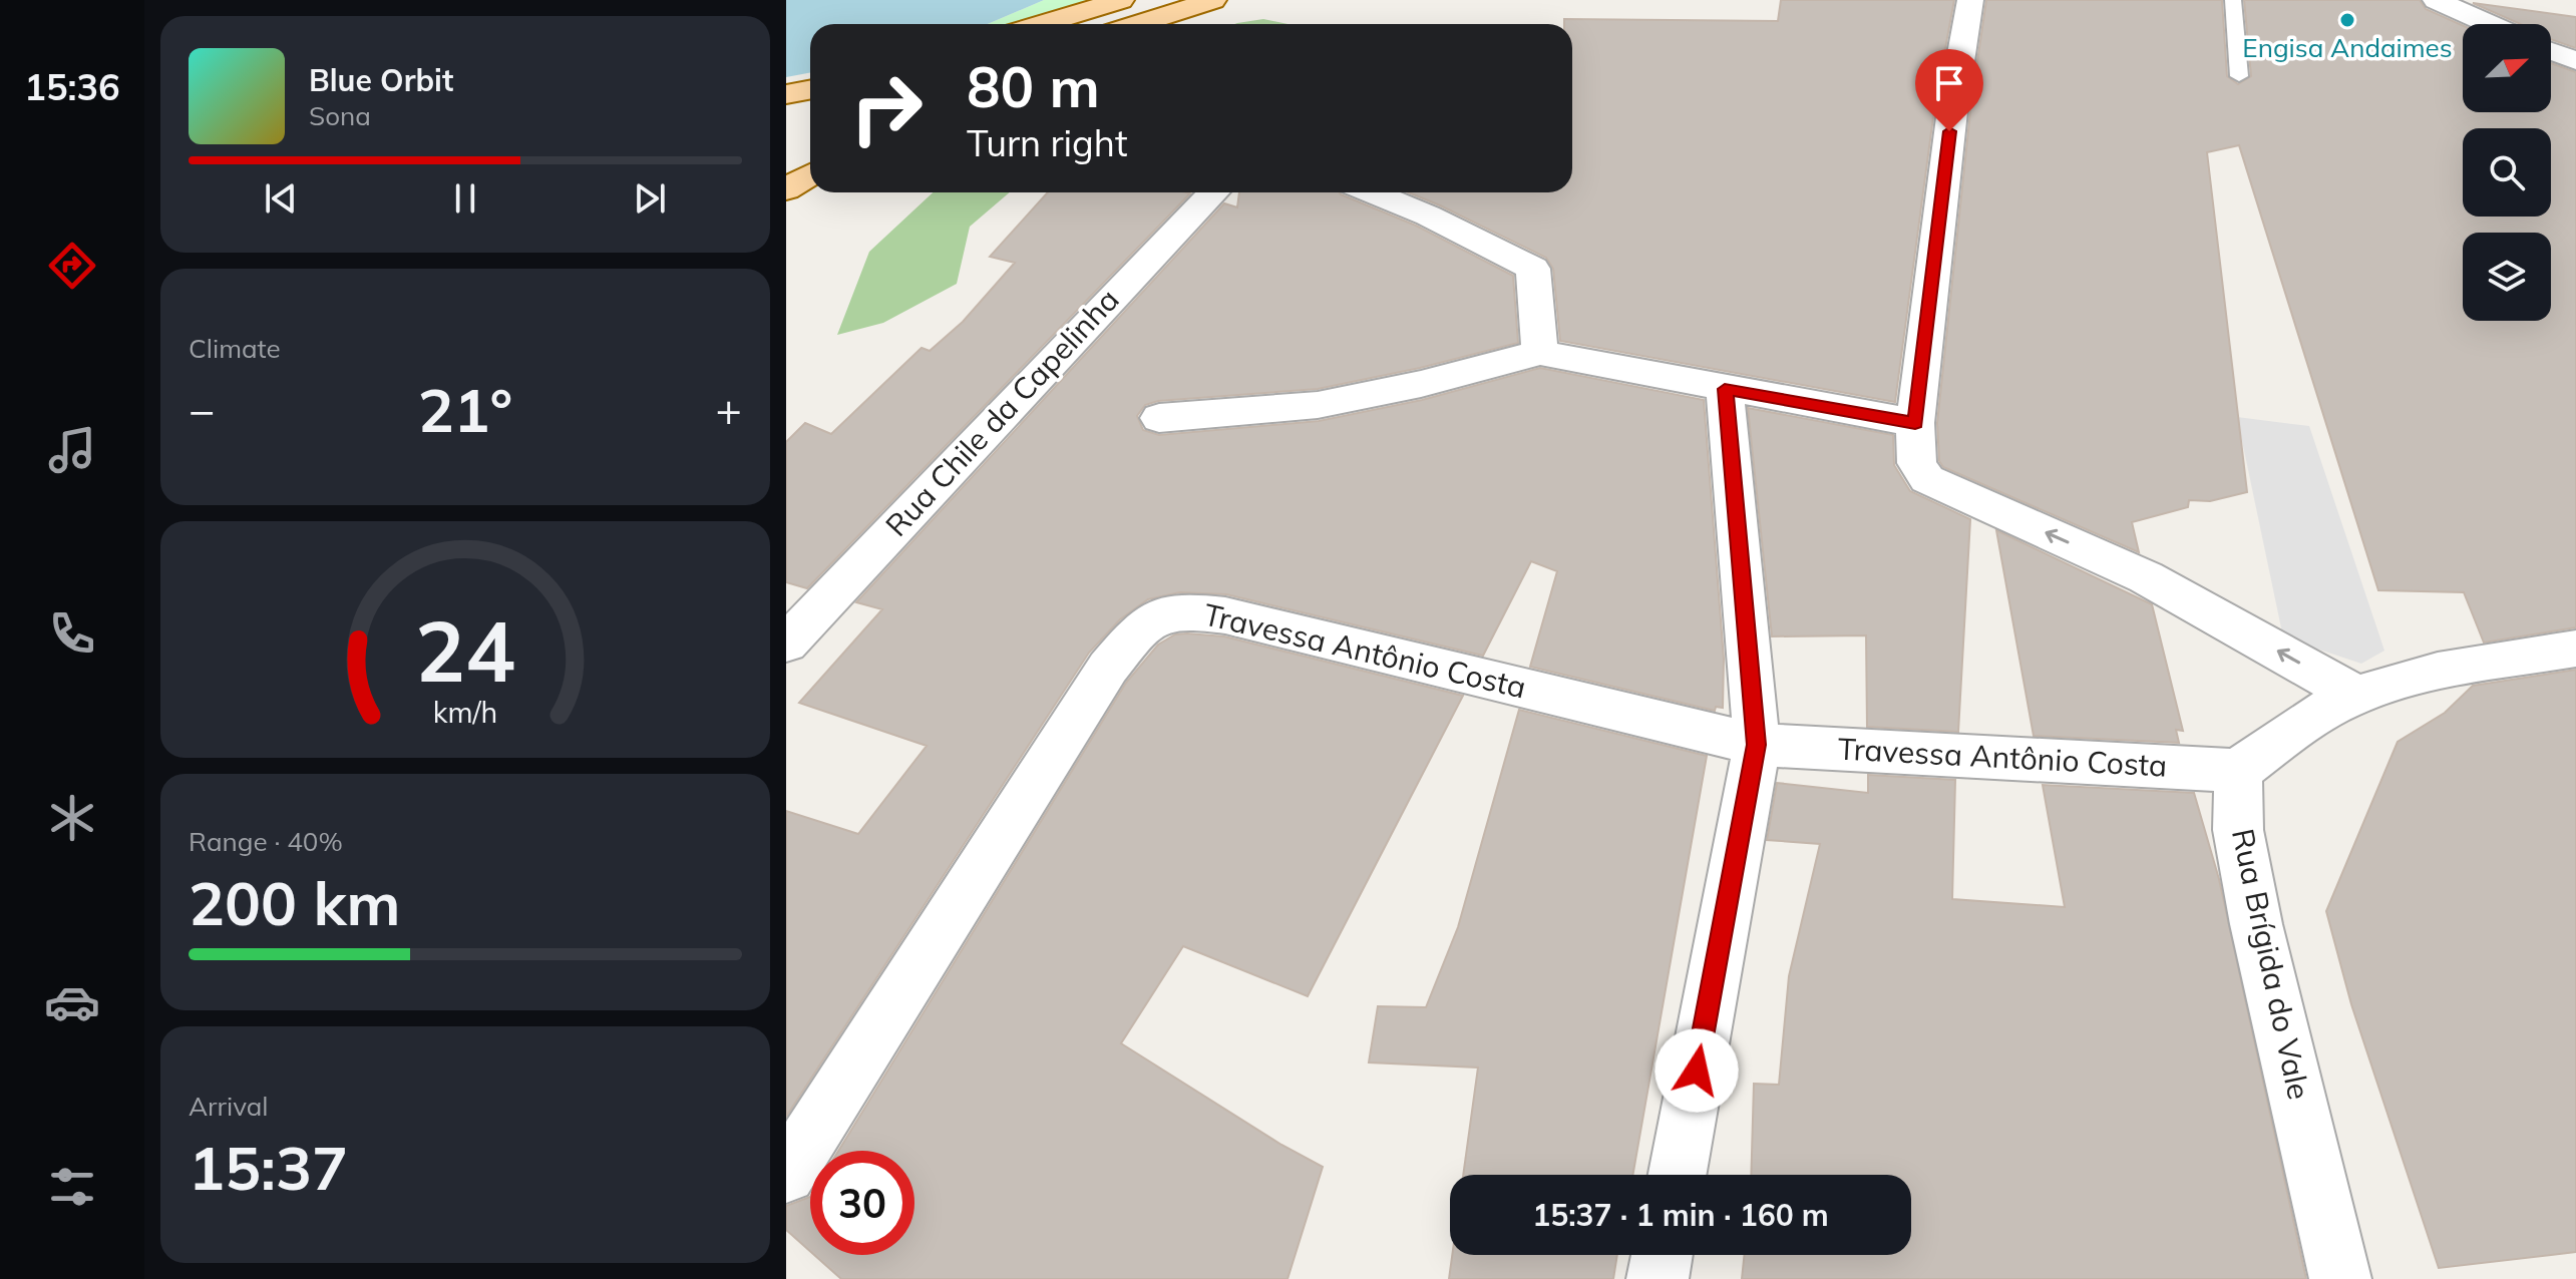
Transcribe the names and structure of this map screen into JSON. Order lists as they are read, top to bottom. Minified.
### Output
{"streets":{"street":["Rua Chile da Capelinha","Travessa Antônio Costa","Rua Brígida do Vale"]},"crossings":[["Travessa Antônio Costa","Rua Brígida do Vale"]],"places":["Engisa Andaimes"],"north":"top right","page":{"tabs":"15:36","turn":["80 m","Turn right"],"song":["Blue Orbit","Sona"],"tile":["Climate",["Range · 40%","200 km"],["Arrival","15:37"]],"heat":["−","21°","+"],"limit":"30","trip":"15:37 · 1 min · 160 m","gauge":["24","km/h"]}}
